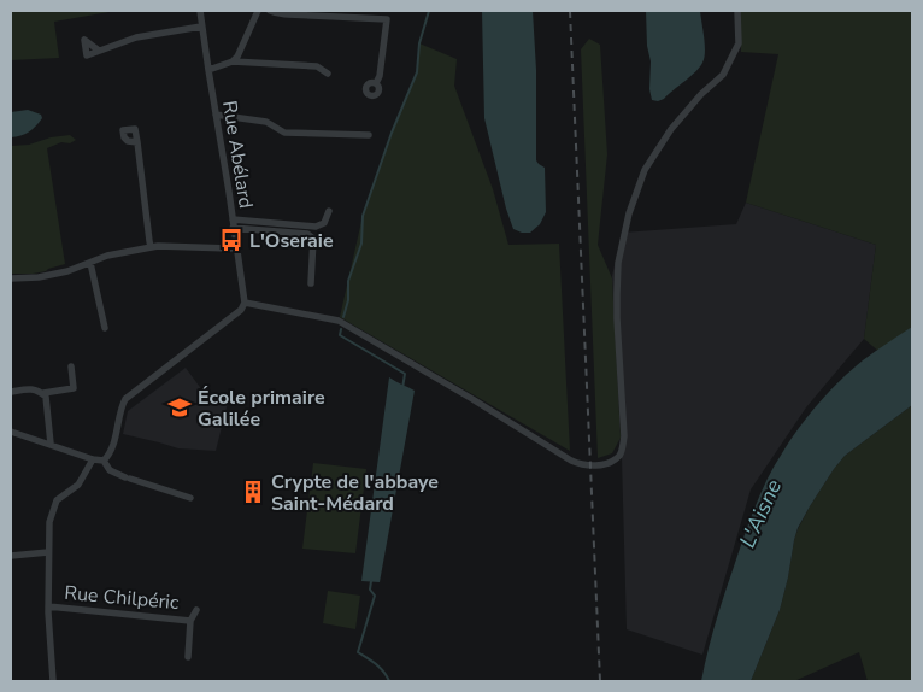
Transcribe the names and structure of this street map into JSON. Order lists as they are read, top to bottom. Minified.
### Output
{"streets":{"street":["Rue Abélard","Rue Chilpéric"]},"water":["L'Aisne"],"places":{"bus stop":["L'Oseraie"],"school or university":["École primaire Galilée"],"building":["Crypte de l'abbaye Saint-Médard"]}}
